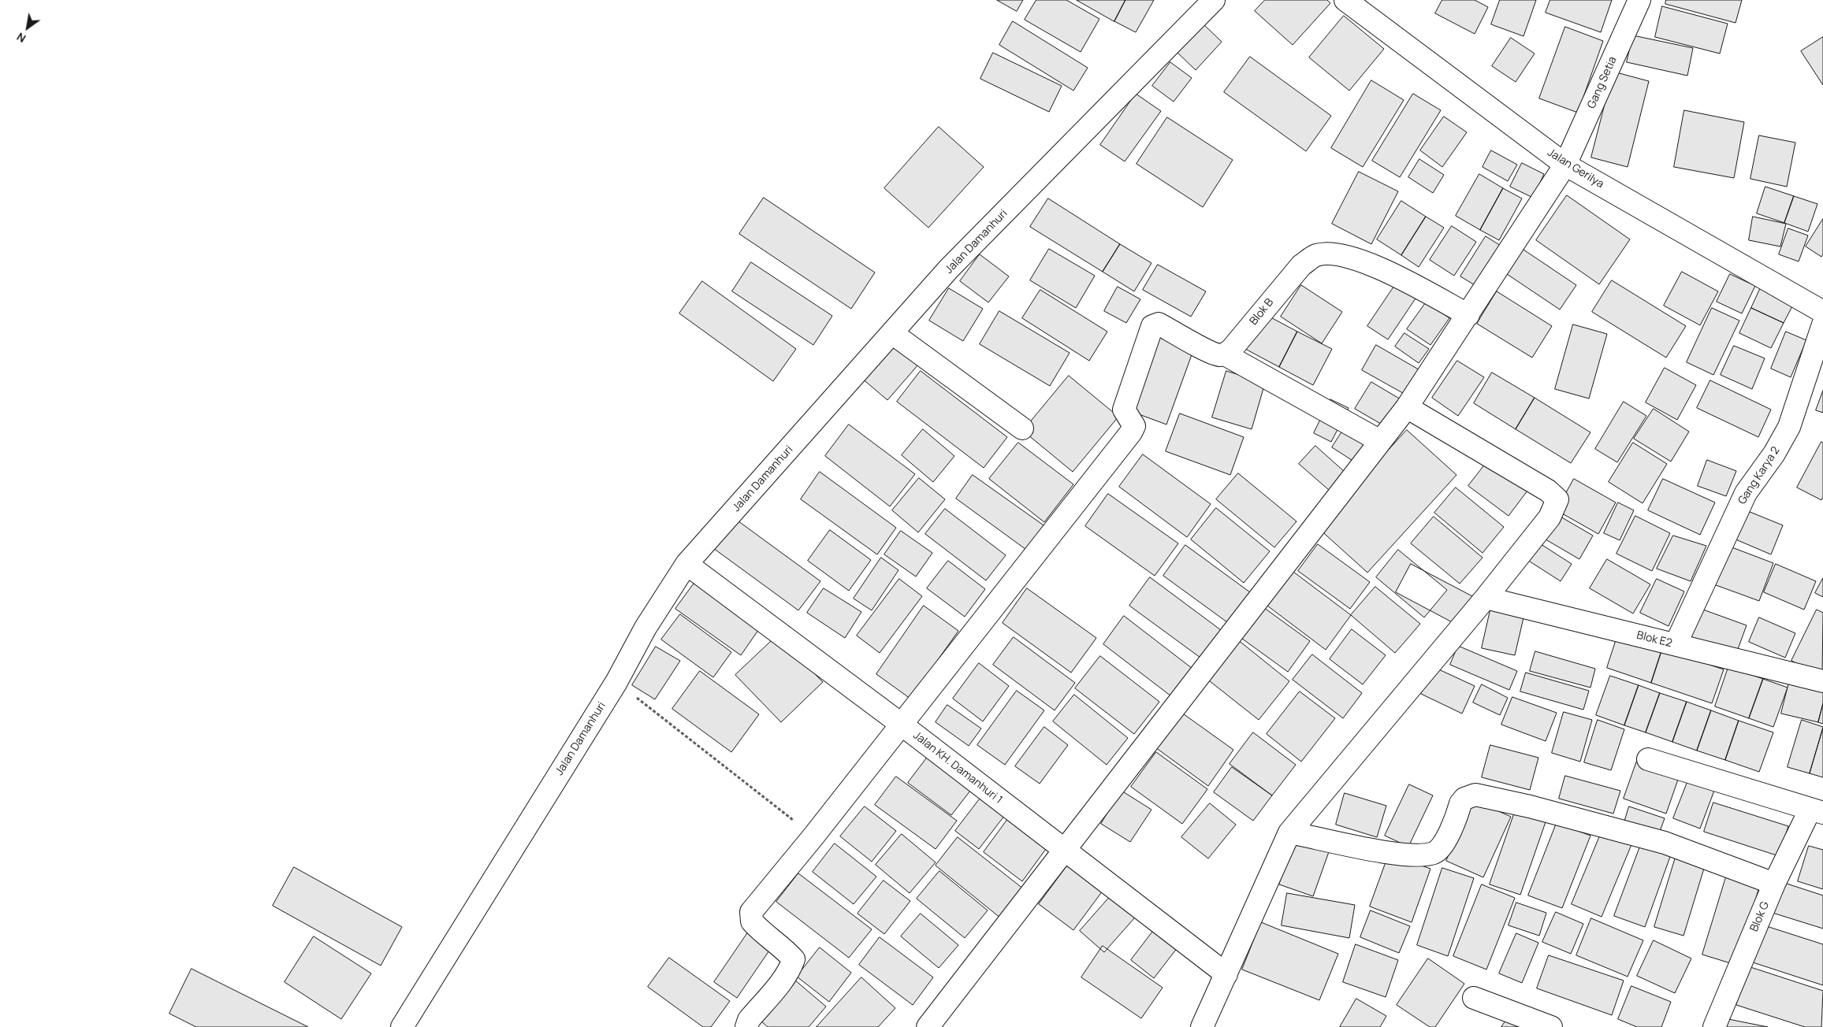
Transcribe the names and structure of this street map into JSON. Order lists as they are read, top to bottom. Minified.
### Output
{"streets":{"street":["Gang Setia","Jalan Gerilya","Jalan Damanhuri","Blok B","Gang Karya 2","Blok E2","Jalan KH. Damanhuri 1","Blok G"]},"crossings":[["Gang Setia","Jalan Gerilya"],["Gang Setia","Blok B"],["Gang Setia","Jalan KH. Damanhuri 1"],["Jalan Damanhuri","Jalan KH. Damanhuri 1"],["Gang Karya 2","Blok E2"]],"north":"bottom left"}
